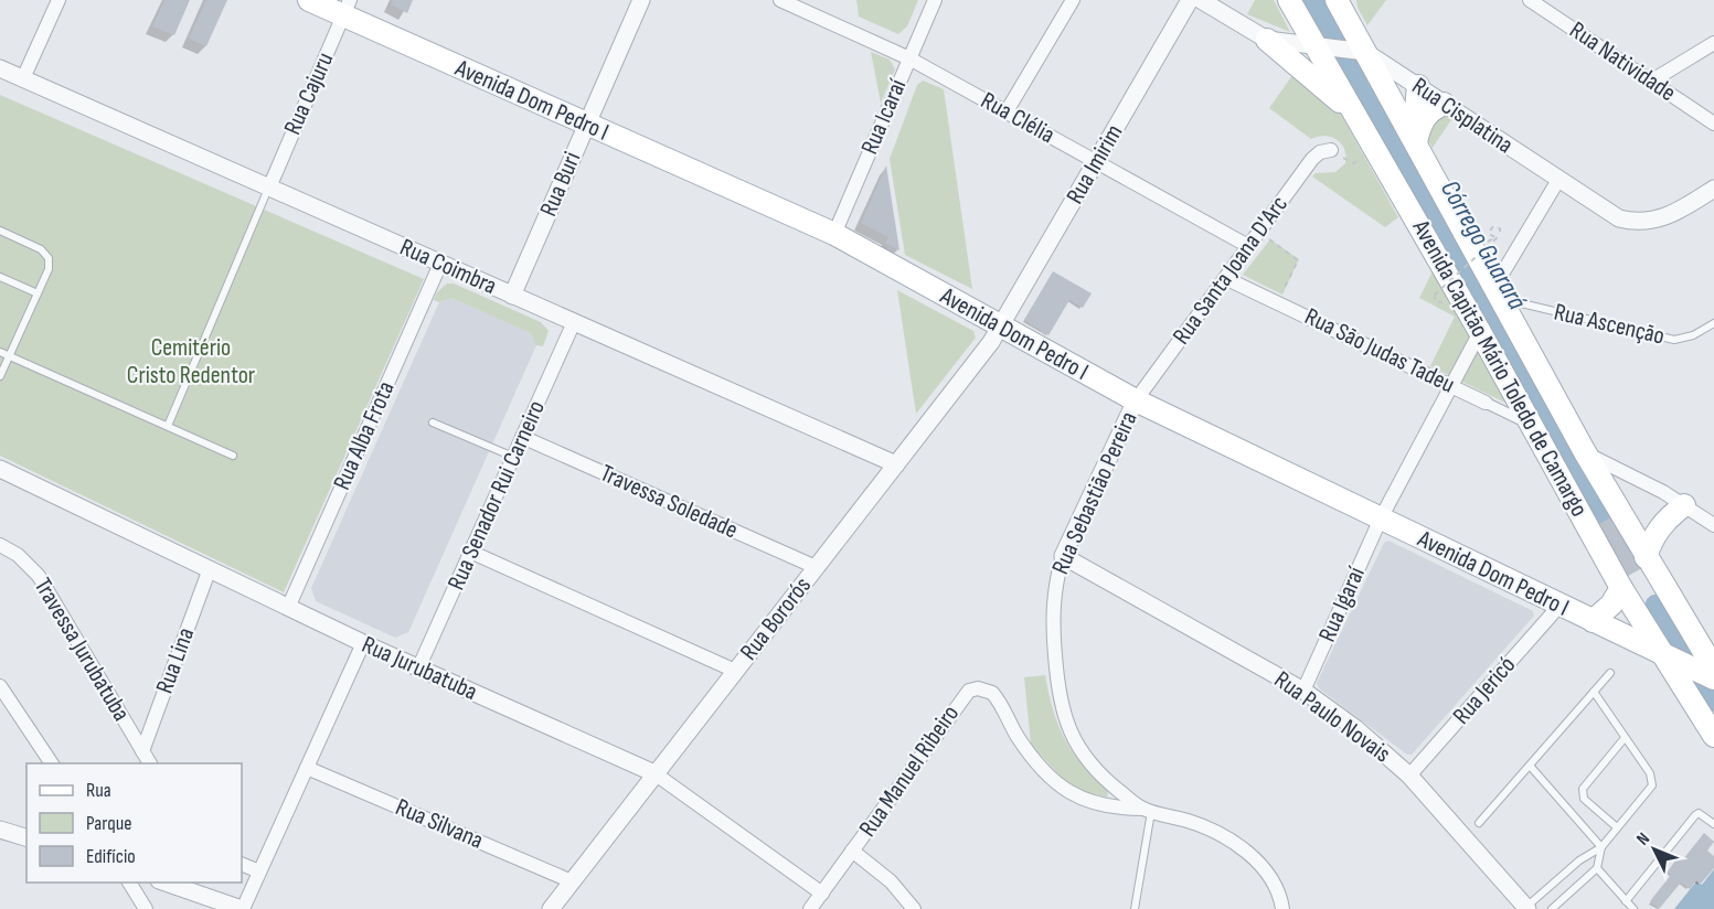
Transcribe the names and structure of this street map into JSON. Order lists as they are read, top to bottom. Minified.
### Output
{"streets":{"main road":["Avenida Dom Pedro I","Avenida Capitão Mário Toledo de Camargo"],"street":["Rua Natividade","Rua Cajuru","Rua Cisplatina","Rua Icaraí","Rua Clélia","Rua Imirim","Rua Buri","Rua Coimbra","Rua Santa Joana D'Arc","Rua São Judas Tadeu","Rua Alba Frota","Rua Sebastião Pereira","Rua Senador Rui Carneiro","Travessa Soledade","Rua Igaraí","Rua Bororós","Travessa Jurubatuba","Rua Lina","Rua Jurubatuba","Rua Jericó","Rua Paulo Novais","Rua Manuel Ribeiro","Rua Silvana"],"lane":["Rua Ascenção"]},"crossings":[["Rua Cajuru","Avenida Dom Pedro I"],["Rua Cajuru","Rua Coimbra"],["Avenida Dom Pedro I","Rua Icaraí"],["Avenida Dom Pedro I","Rua Imirim"],["Avenida Dom Pedro I","Rua Buri"],["Avenida Dom Pedro I","Rua Santa Joana D'Arc"],["Avenida Dom Pedro I","Avenida Capitão Mário Toledo de Camargo"],["Avenida Dom Pedro I","Rua Sebastião Pereira"],["Avenida Dom Pedro I","Rua Igaraí"],["Avenida Dom Pedro I","Rua Bororós"],["Avenida Dom Pedro I","Rua Jericó"],["Rua Cisplatina","Avenida Capitão Mário Toledo de Camargo"],["Rua Icaraí","Rua Clélia"],["Rua Clélia","Rua Imirim"],["Rua Clélia","Rua Santa Joana D'Arc"],["Rua Imirim","Rua Bororós"],["Rua Buri","Rua Coimbra"],["Rua Coimbra","Rua Alba Frota"],["Rua Coimbra","Rua Senador Rui Carneiro"],["Rua Coimbra","Rua Bororós"],["Rua Santa Joana D'Arc","Rua São Judas Tadeu"],["Rua Santa Joana D'Arc","Rua Sebastião Pereira"],["Rua Ascenção","Avenida Capitão Mário Toledo de Camargo"],["Rua São Judas Tadeu","Avenida Capitão Mário Toledo de Camargo"],["Rua São Judas Tadeu","Rua Igaraí"],["Avenida Capitão Mário Toledo de Camargo","Rua Igaraí"],["Rua Alba Frota","Rua Jurubatuba"],["Rua Sebastião Pereira","Rua Paulo Novais"],["Rua Sebastião Pereira","Rua Manuel Ribeiro"],["Rua Senador Rui Carneiro","Travessa Soledade"],["Rua Senador Rui Carneiro","Rua Jurubatuba"],["Travessa Soledade","Rua Bororós"],["Rua Igaraí","Rua Paulo Novais"],["Rua Bororós","Rua Jurubatuba"],["Rua Bororós","Rua Silvana"],["Travessa Jurubatuba","Rua Lina"],["Rua Lina","Rua Jurubatuba"],["Rua Jurubatuba","Rua Manuel Ribeiro"],["Rua Jericó","Rua Paulo Novais"]],"water":["Córrego Guarará"],"parks":["Cemitério Cristo Redentor"],"legend":["Rua","Parque","Edifício"],"north":"top left"}
